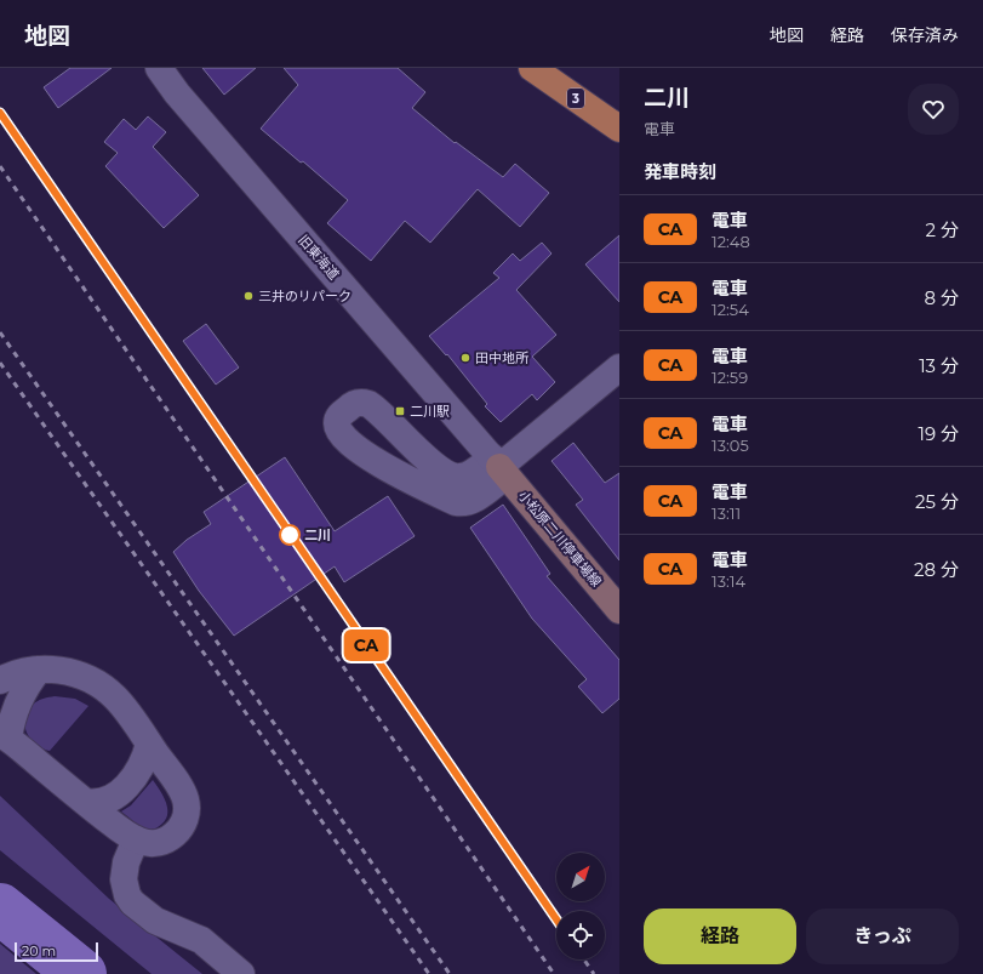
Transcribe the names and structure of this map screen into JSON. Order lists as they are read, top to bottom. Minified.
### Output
{"streets":{"main road":["3","小松原二川停車場線"],"street":["旧東海道"]},"crossings":[["旧東海道","小松原二川停車場線"]],"places":{"other":["三井のリパーク","田中地所","二川"],"transit":["二川駅"]},"scale_bar":"20 m","north":"top right","page":{"header":"地図","nav":["地図","経路","保存済み"],"on_map":"CA","heading":[["二川","電車"],"発車時刻"],"list":[{"mark":"CA","name":"電車","note":"12:48","value":"2 分"},{"mark":"CA","name":"電車","note":"12:54","value":"8 分"},{"mark":"CA","name":"電車","note":"12:59","value":"13 分"},{"mark":"CA","name":"電車","note":"13:05","value":"19 分"},{"mark":"CA","name":"電車","note":"13:11","value":"25 分"},{"mark":"CA","name":"電車","note":"13:14","value":"28 分"}],"buttons":["経路","きっぷ"],"scale":"20 m"}}
